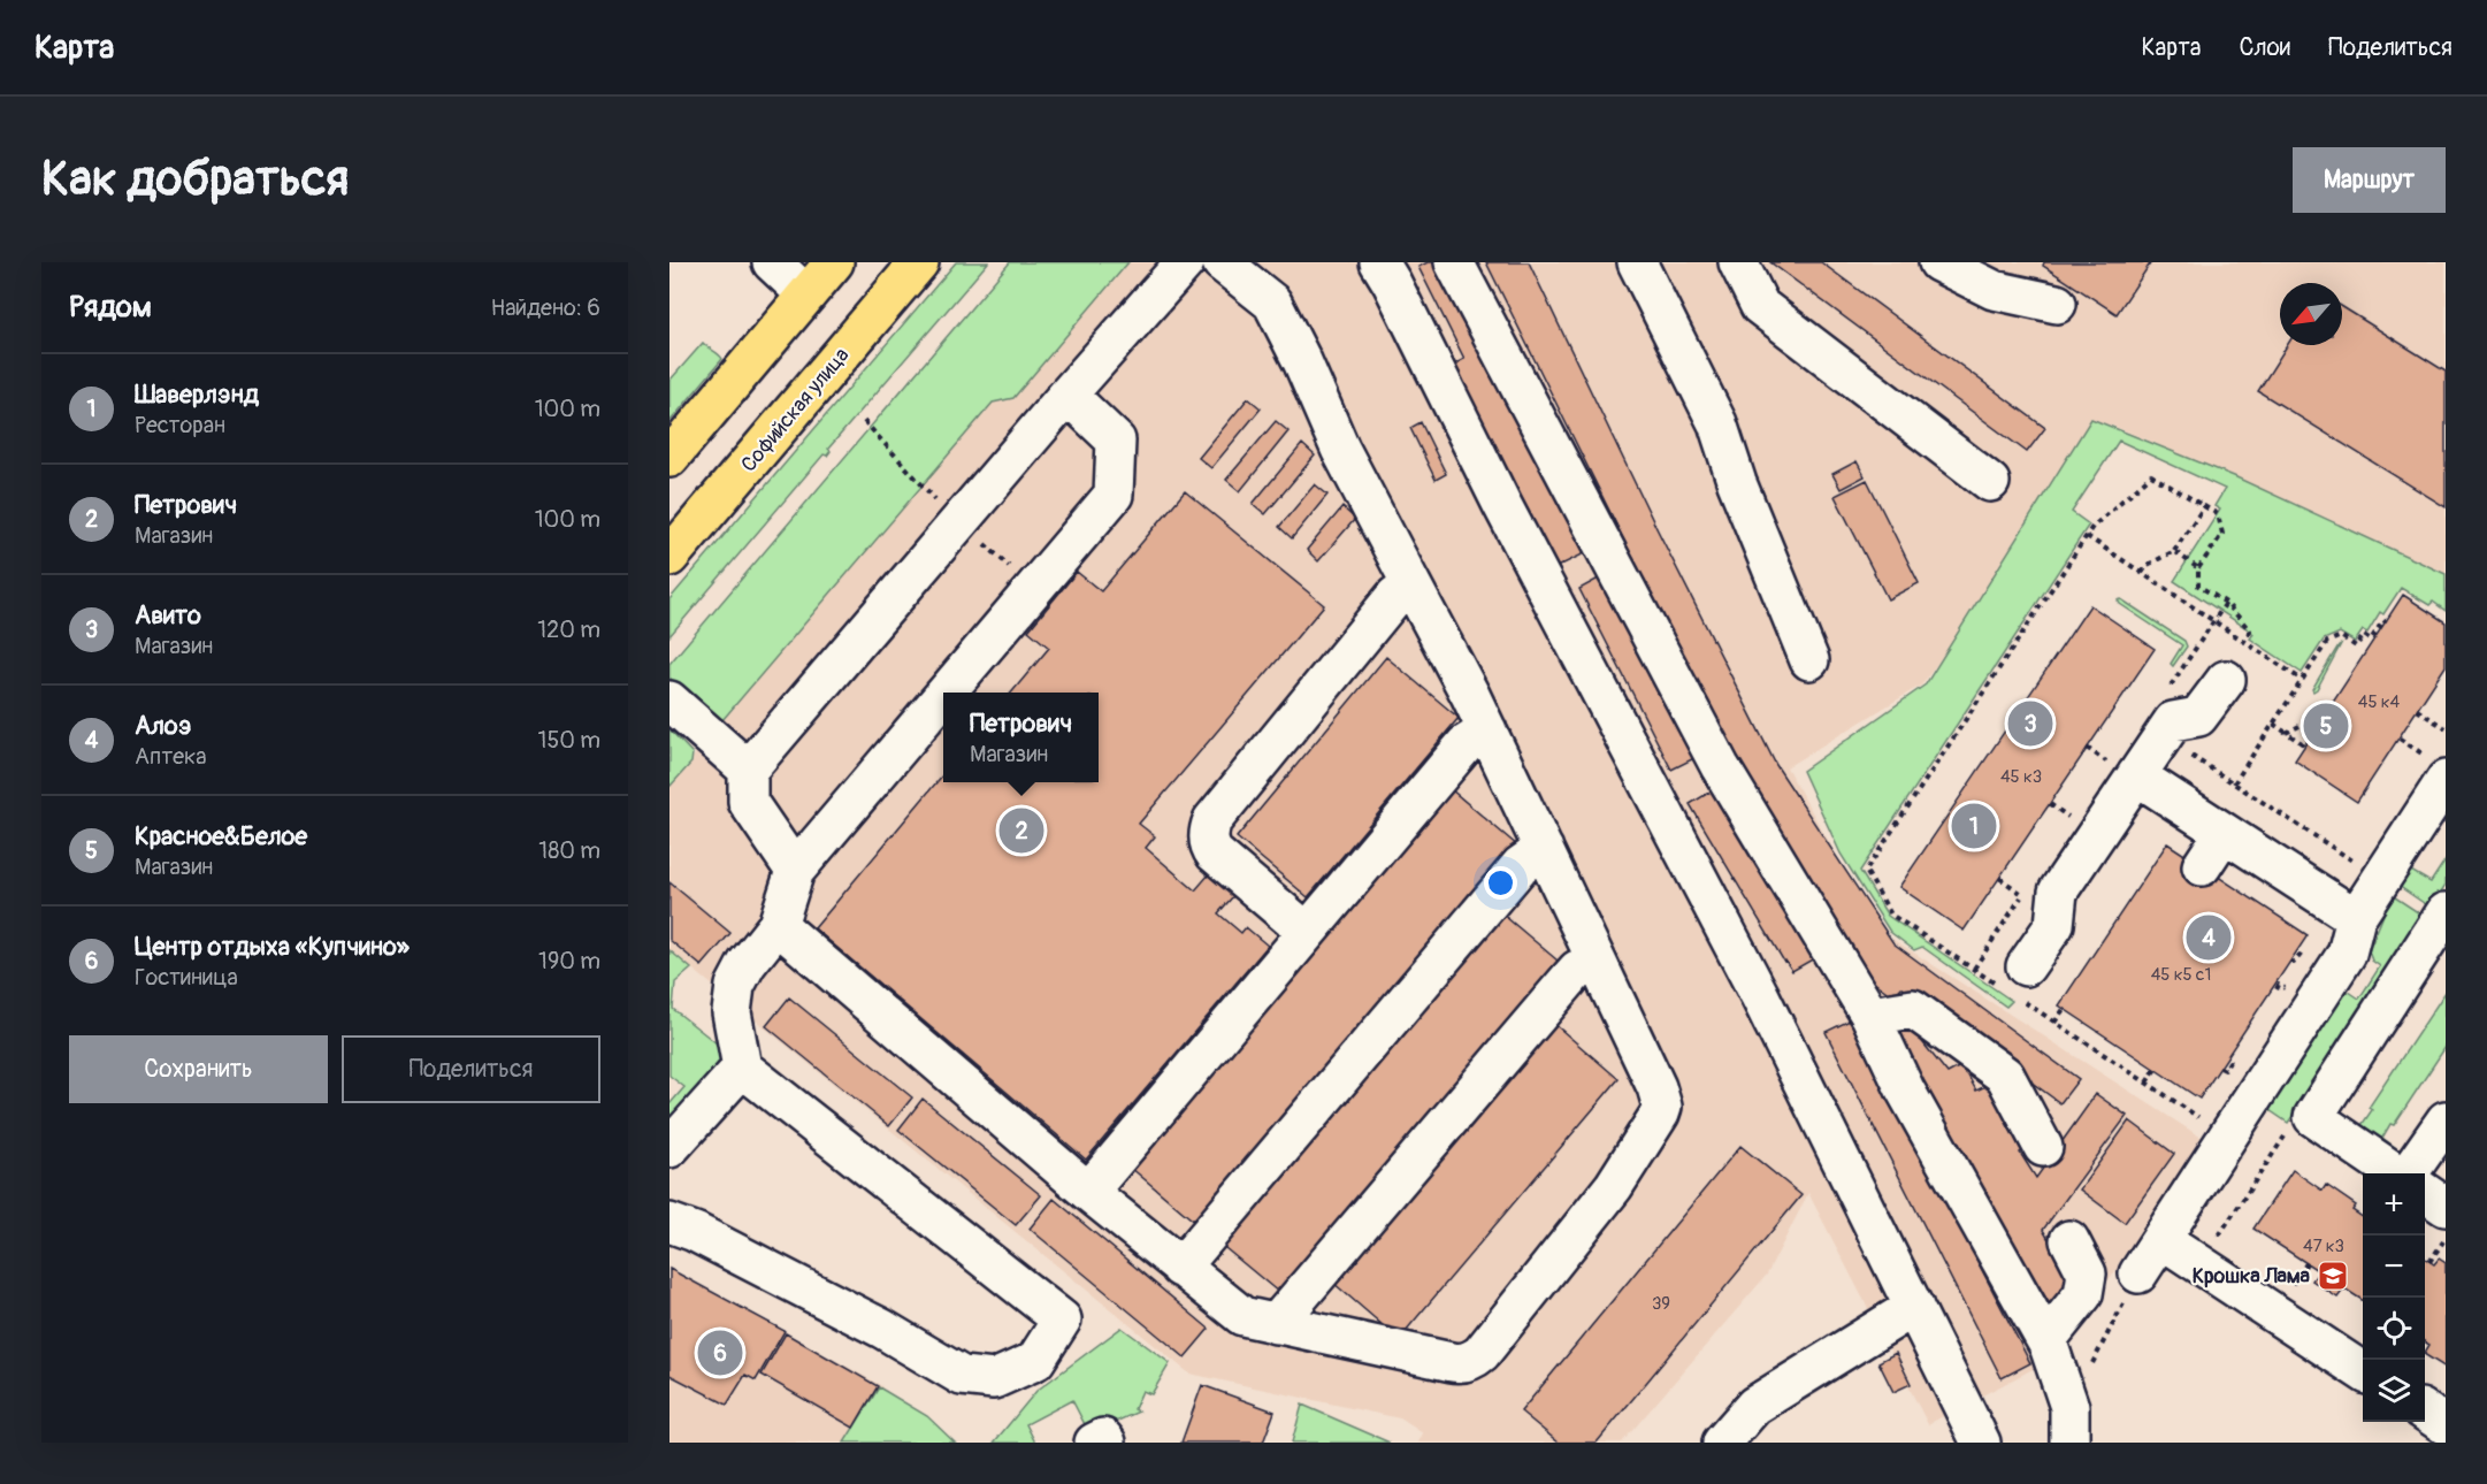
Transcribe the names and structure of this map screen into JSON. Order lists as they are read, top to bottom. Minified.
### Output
{"streets":{"main road":["Софийская улица"]},"places":{"school or university":["Крошка Лама"]},"house_numbers":["45 к4","45 к3","45 к5 с1","47 к3","39"],"north":"bottom left","page":{"header":"Карта","nav":["Карта","Слои","Поделиться"],"buttons":["Маршрут",["Сохранить","Поделиться"]],"title":"Как добраться","heading":["Рядом","Найдено: 6"],"list":[{"mark":"1","name":"Шаверлэнд","note":"Ресторан","value":"100 m"},{"mark":"2","name":"Петрович","note":"Магазин","value":"100 m"},{"mark":"3","name":"Авито","note":"Магазин","value":"120 m"},{"mark":"4","name":"Алоэ","note":"Аптека","value":"150 m"},{"mark":"5","name":"Красное&Белое","note":"Магазин","value":"180 m"},{"mark":"6","name":"Центр отдыха «Купчино»","note":"Гостиница","value":"190 m"}],"popup":["Петрович","Магазин"],"pins":["3","5","1","2","4","6"],"map_buttons":["+","−"]}}
